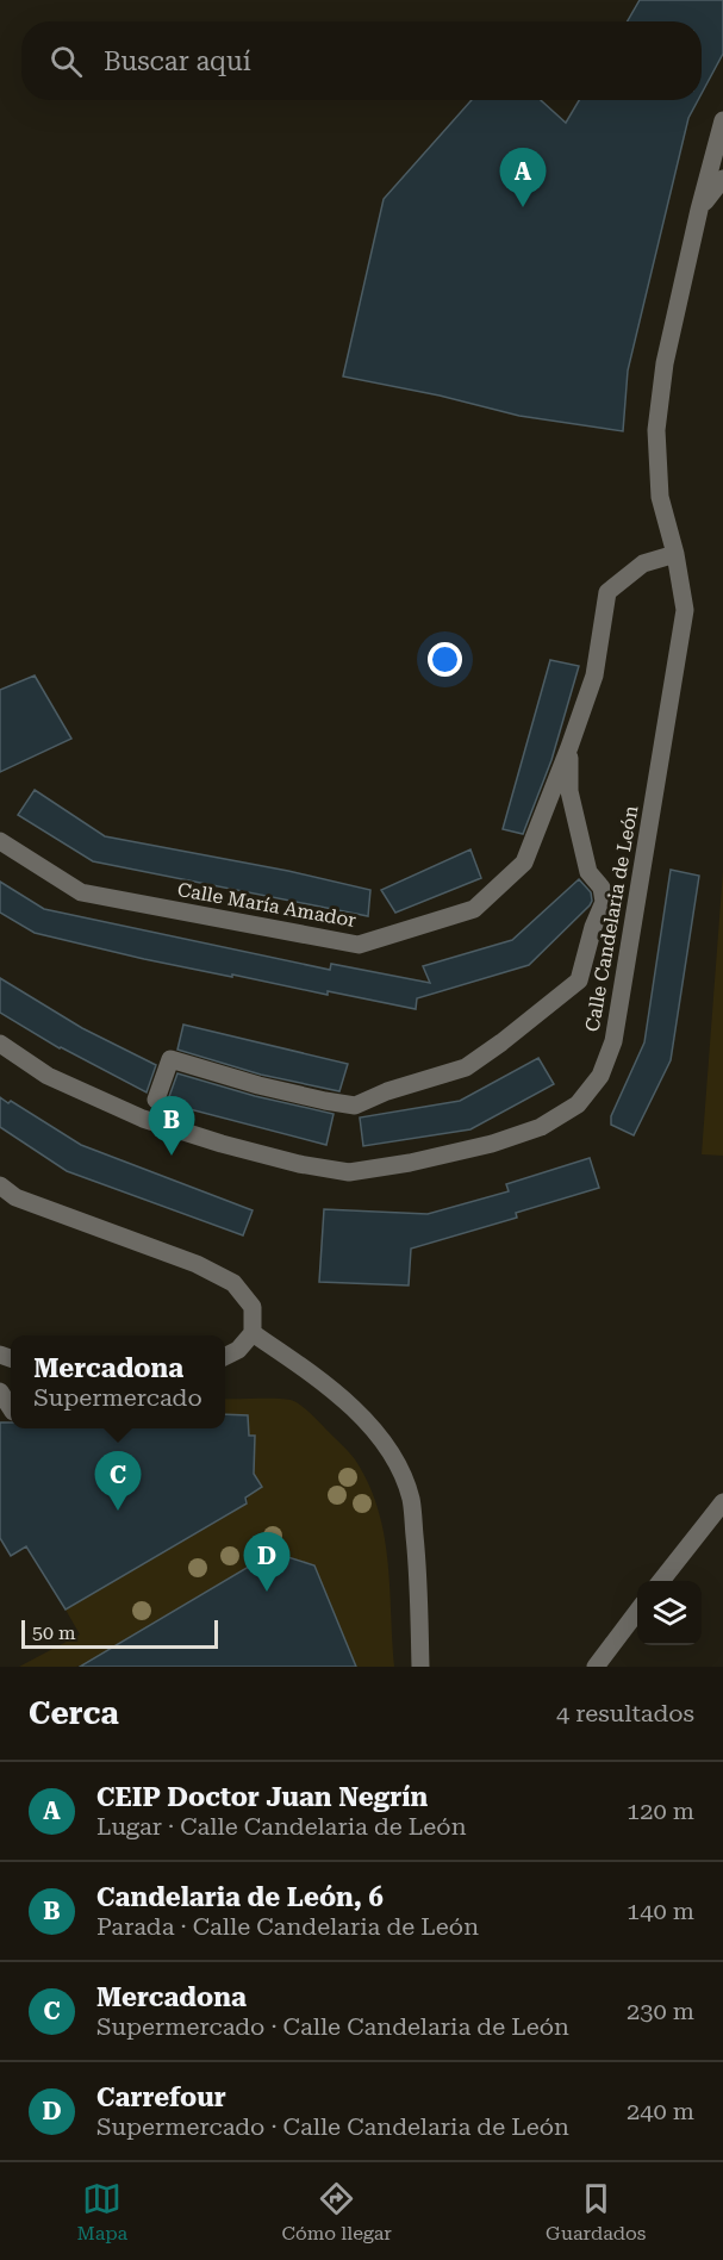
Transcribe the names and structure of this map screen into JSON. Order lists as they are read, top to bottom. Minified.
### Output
{"streets":{"street":["Calle María Amador","Calle Candelaria de León"]},"crossings":[["Calle María Amador","Calle Candelaria de León"]],"scale_bar":"50 m","page":{"search":"Buscar aquí","pins":["A","B","C","D"],"popup":["Mercadona","Supermercado"],"scale":"50 m","heading":["Cerca","4 resultados"],"list":[{"mark":"A","name":"CEIP Doctor Juan Negrín","note":"Lugar · Calle Candelaria de León","value":"120 m"},{"mark":"B","name":"Candelaria de León, 6","note":"Parada · Calle Candelaria de León","value":"140 m"},{"mark":"C","name":"Mercadona","note":"Supermercado · Calle Candelaria de León","value":"230 m"},{"mark":"D","name":"Carrefour","note":"Supermercado · Calle Candelaria de León","value":"240 m"}],"nav":["Mapa","Cómo llegar","Guardados"]}}
